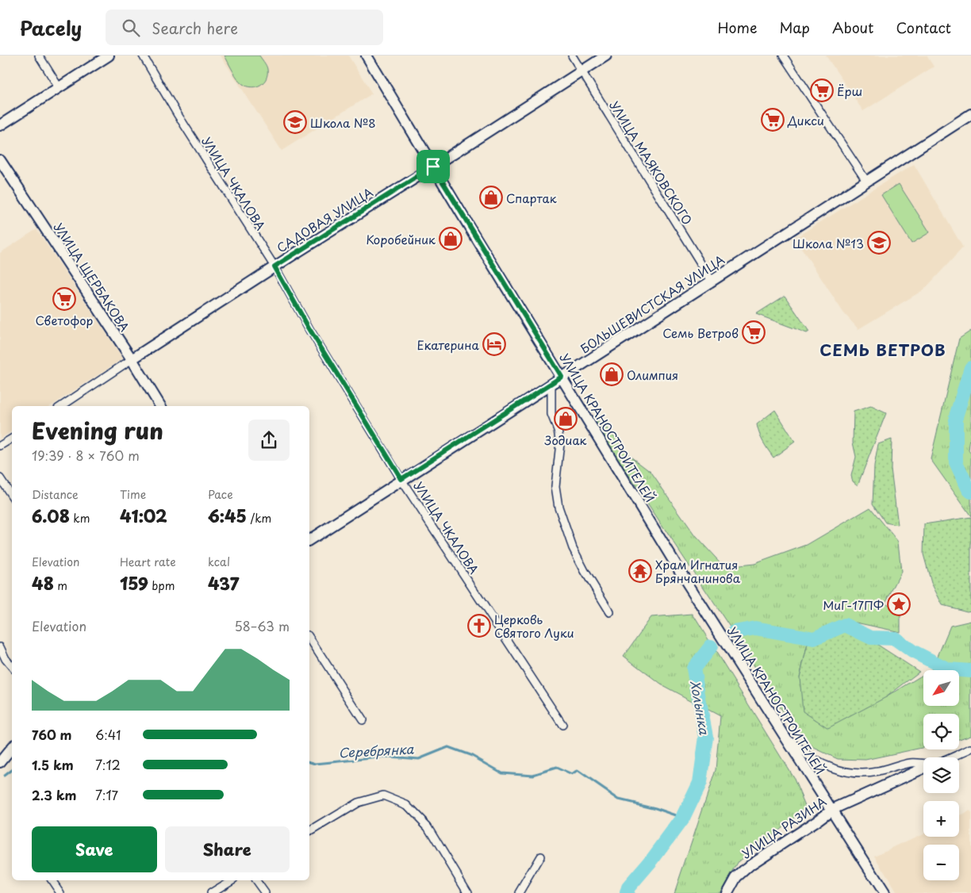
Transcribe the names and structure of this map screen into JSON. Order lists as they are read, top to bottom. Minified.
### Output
{"streets":{"street":["УЛИЦА МАЯКОВСКОГО","УЛИЦА ЧКАЛОВА","САДОВАЯ УЛИЦА","УЛИЦА ЩЕРБАКОВА","БОЛЬШЕВИСТСКАЯ УЛИЦА","УЛИЦА КРАНОСТРОИТЕЛЕЙ","УЛИЦА РАЗИНА"]},"crossings":[["УЛИЦА МАЯКОВСКОГО","САДОВАЯ УЛИЦА"],["УЛИЦА МАЯКОВСКОГО","БОЛЬШЕВИСТСКАЯ УЛИЦА"],["УЛИЦА ЧКАЛОВА","САДОВАЯ УЛИЦА"],["УЛИЦА ЧКАЛОВА","БОЛЬШЕВИСТСКАЯ УЛИЦА"],["САДОВАЯ УЛИЦА","УЛИЦА ЩЕРБАКОВА"],["САДОВАЯ УЛИЦА","УЛИЦА КРАНОСТРОИТЕЛЕЙ"],["БОЛЬШЕВИСТСКАЯ УЛИЦА","УЛИЦА КРАНОСТРОИТЕЛЕЙ"],["УЛИЦА КРАНОСТРОИТЕЛЕЙ","УЛИЦА РАЗИНА"]],"districts":["СЕМЬ ВЕТРОВ"],"water":["Холынка","Серебрянка"],"places":{"supermarket":["Ёрш","Дикси","Светофор","Семь Ветров"],"school or university":["Школа №8","Школа №13"],"shop":["Спартак","Коробейник","Олимпия","Зодиак"],"hotel":["Екатерина"],"temple":["Храм Игнатия Брянчанинова"],"place":["МиГ-17ПФ"],"church":["Церковь Святого Луки"]},"north":"bottom left","page":{"header":"Pacely","search":"Search here","nav":["Home","Map","About","Contact"],"heading":["Evening run","19:39 · 8 × 760 m"],"stats":[["Distance","6.08 km"],["Time","41:02"],["Pace","6:45 /km"],["Elevation","48 m"],["Heart rate","159 bpm"],["kcal","437"]],"chart":["Elevation","58–63 m"],"map_buttons":["+","−"],"list":[{"name":"760 m","note":"6:41"},{"name":"1.5 km","note":"7:12"},{"name":"2.3 km","note":"7:17"}],"buttons":["Save","Share"]}}
